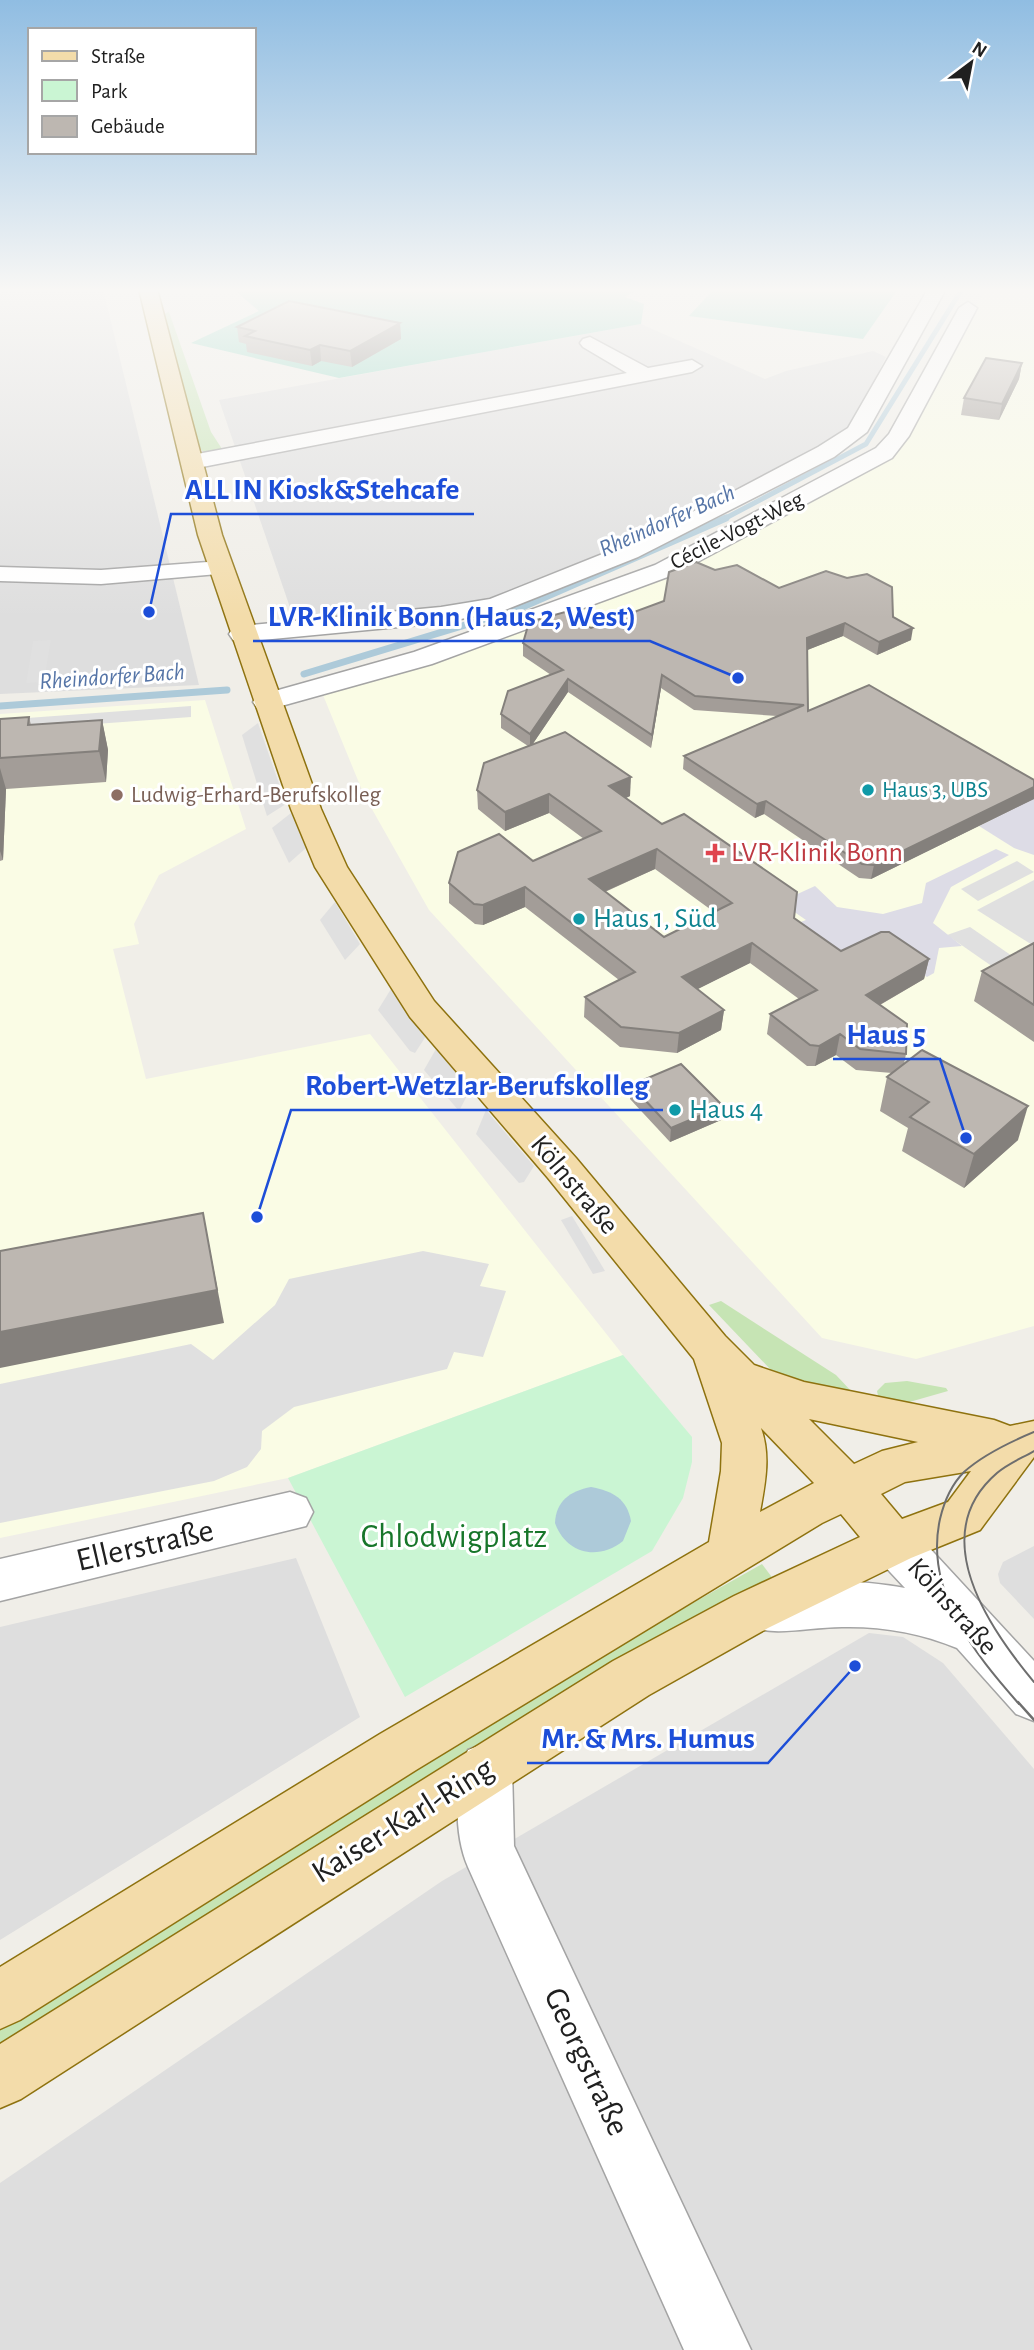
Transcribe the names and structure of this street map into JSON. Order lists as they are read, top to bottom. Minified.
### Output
{"streets":{"main road":["Kölnstraße","Kaiser-Karl-Ring"],"street":["Cécile-Vogt-Weg","Ellerstraße","Georgstraße"]},"crossings":[["Cécile-Vogt-Weg","Kölnstraße"],["Kölnstraße","Kaiser-Karl-Ring"],["Kaiser-Karl-Ring","Georgstraße"]],"water":["Rheindorfer Bach"],"parks":["Chlodwigplatz"],"places":{"other":["ALL IN Kiosk&Stehcafe","LVR-Klinik Bonn (Haus 2, West)","Haus 3, UBS","Ludwig-Erhard-Berufskolleg","Haus 1, Süd","Haus 4","Haus 5","Robert-Wetzlar-Berufskolleg","Mr. & Mrs. Humus"],"health":["LVR-Klinik Bonn"]},"legend":["Straße","Park","Gebäude"],"north":"top right"}
